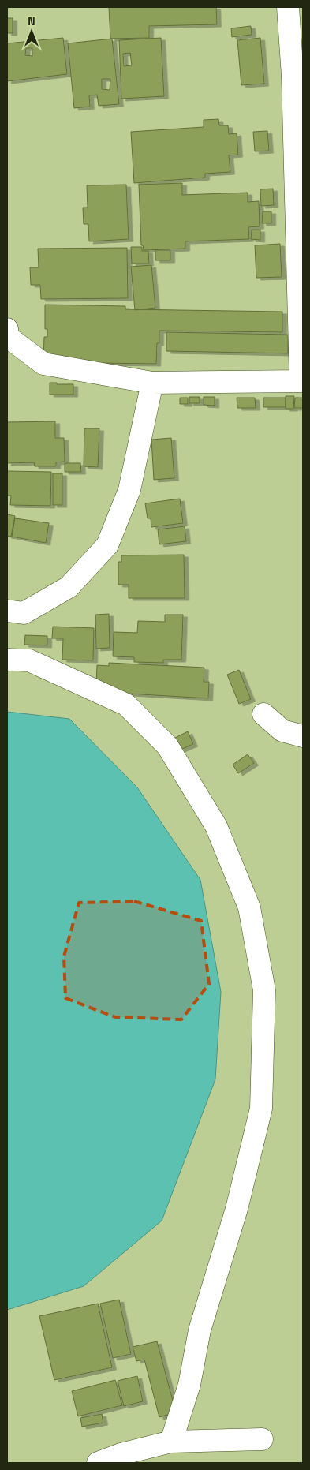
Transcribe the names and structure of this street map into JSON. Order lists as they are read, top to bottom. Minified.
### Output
{"north":"top"}
